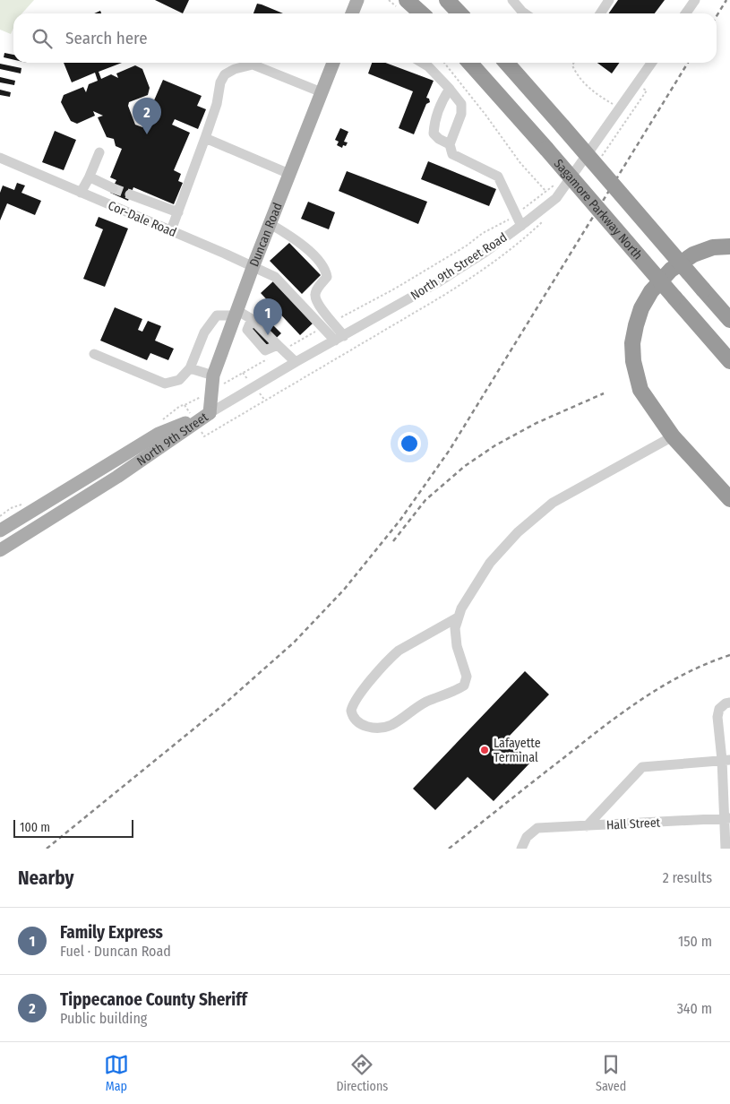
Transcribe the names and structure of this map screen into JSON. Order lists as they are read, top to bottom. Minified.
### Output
{"streets":{"highway":["Sagamore Parkway North"],"main road":["Duncan Road","North 9th Street"],"street":["Cor-Dale Road","North 9th Street Road","Hall Street"]},"crossings":[["Cor-Dale Road","Duncan Road"],["Cor-Dale Road","North 9th Street Road"],["Duncan Road","North 9th Street Road"],["Duncan Road","North 9th Street"],["North 9th Street Road","North 9th Street"]],"places":["Lafayette Terminal"],"scale_bar":"100 m","page":{"search":"Search here","pins":["2","1"],"scale":"100 m","heading":["Nearby","2 results"],"list":[{"mark":"1","name":"Family Express","note":"Fuel · Duncan Road","value":"150 m"},{"mark":"2","name":"Tippecanoe County Sheriff","note":"Public building","value":"340 m"}],"nav":["Map","Directions","Saved"]}}
